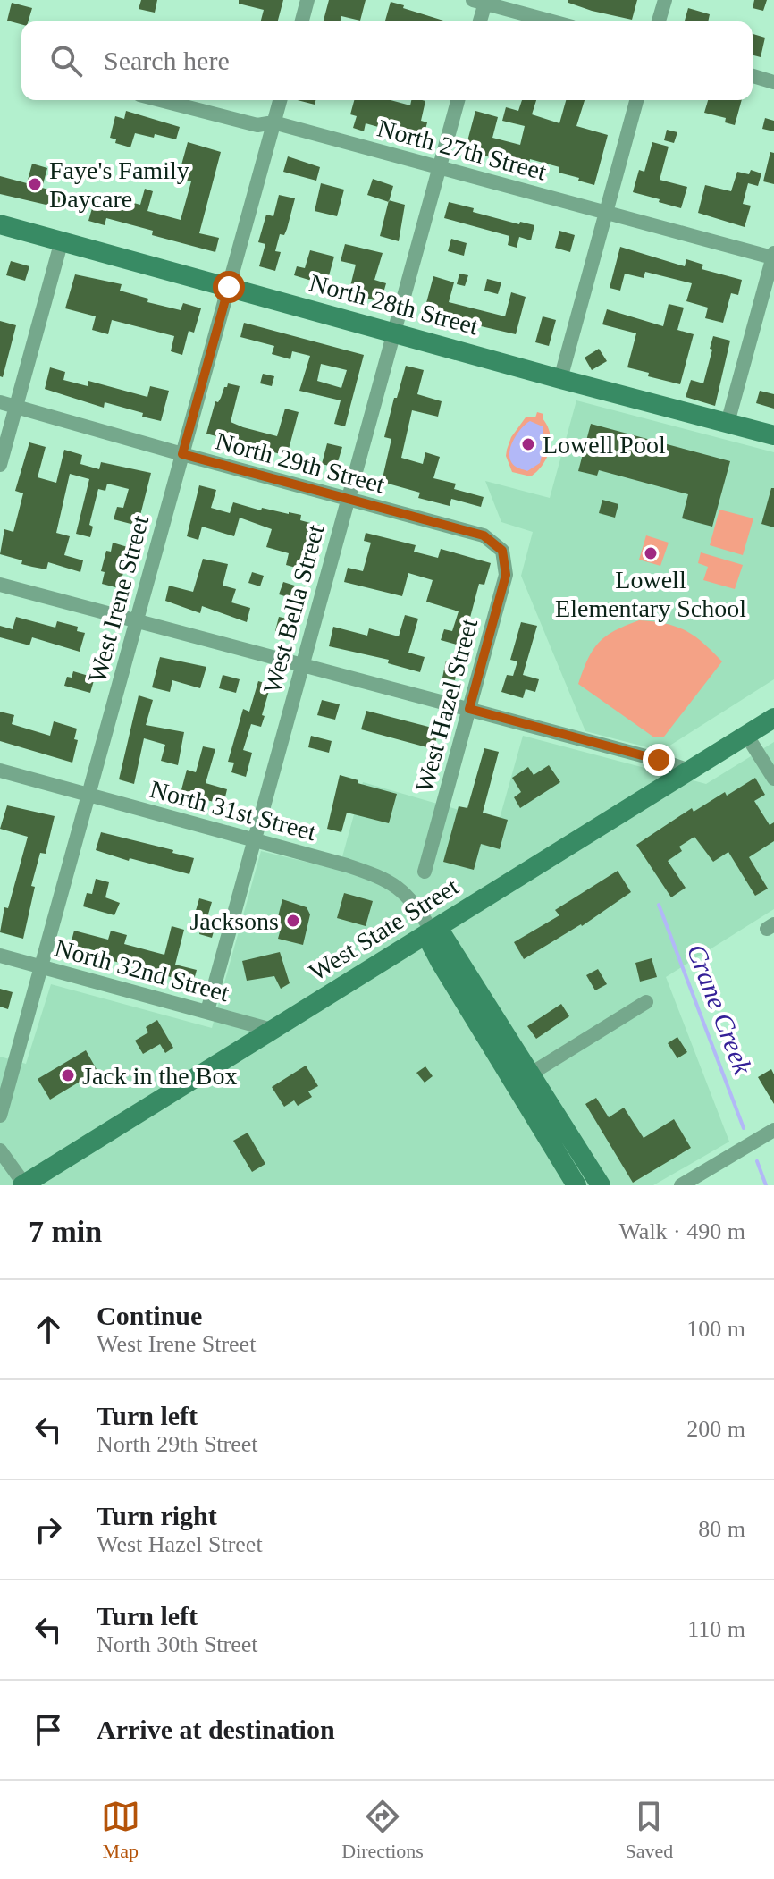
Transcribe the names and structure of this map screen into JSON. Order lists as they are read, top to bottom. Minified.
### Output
{"streets":{"street":["North 27th Street","North 28th Street","North 29th Street","West Irene Street","West Bella Street","West Hazel Street","North 31st Street","West State Street","North 32nd Street"]},"crossings":[["North 27th Street","West Irene Street"],["North 27th Street","West Bella Street"],["North 28th Street","West Irene Street"],["North 28th Street","West Bella Street"],["North 29th Street","West Irene Street"],["North 29th Street","West Bella Street"],["North 29th Street","West Hazel Street"],["West Irene Street","North 31st Street"],["West Irene Street","North 32nd Street"],["West Bella Street","North 31st Street"],["West Bella Street","North 32nd Street"],["North 31st Street","West State Street"],["West State Street","North 32nd Street"]],"water":["Crane Creek"],"places":["Faye's Family Daycare","Lowell Pool","Lowell Elementary School","Jacksons","Jack in the Box"],"page":{"search":"Search here","heading":["7 min","Walk · 490 m"],"list":[["Continue","West Irene Street","100 m"],["Turn left","North 29th Street","200 m"],["Turn right","West Hazel Street","80 m"],["Turn left","North 30th Street","110 m"],"Arrive at destination"],"nav":["Map","Directions","Saved"]}}
